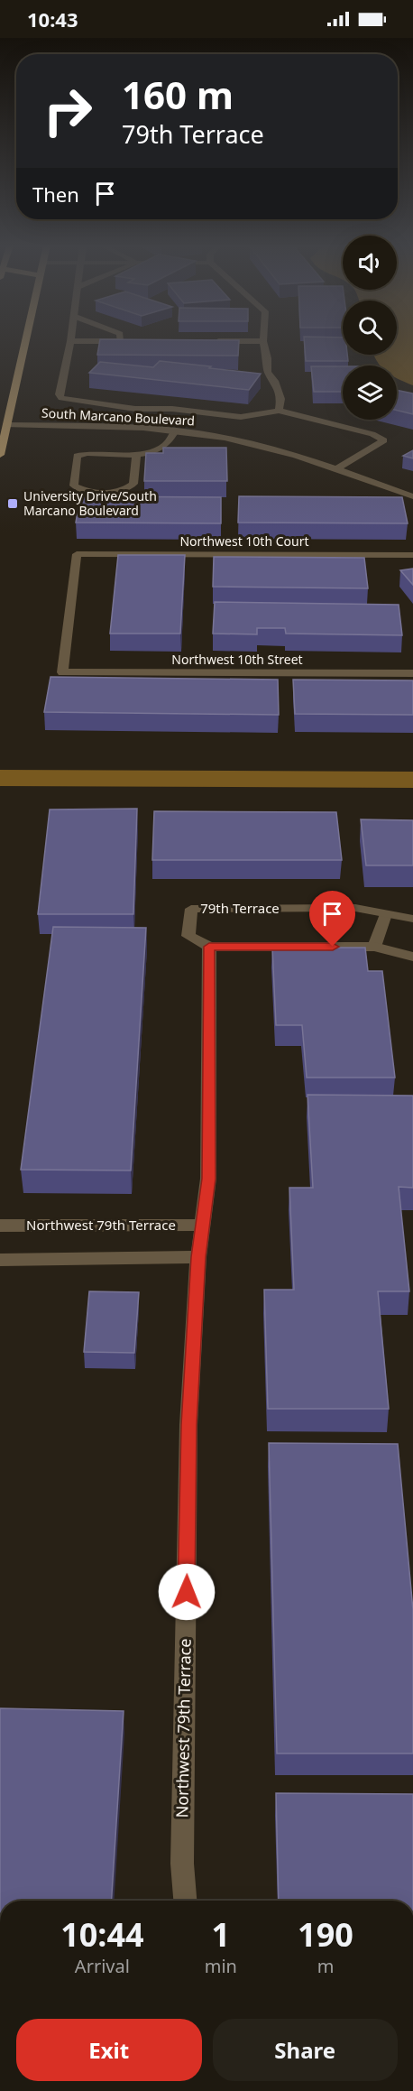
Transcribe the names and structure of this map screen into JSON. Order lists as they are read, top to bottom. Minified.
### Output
{"streets":{"street":["South Marcano Boulevard","Northwest 10th Court","Northwest 10th Street","79th Terrace","Northwest 79th Terrace"]},"crossings":[["Northwest 10th Court","Northwest 10th Street"],["79th Terrace","Northwest 79th Terrace"]],"places":{"transit":["University Drive/South Marcano Boulevard"]},"page":{"status":"10:43","turn":["160 m","79th Terrace"],"then":"Then","eta":["10:44","Arrival","1","min","190","m"],"buttons":["Exit","Share"]}}
